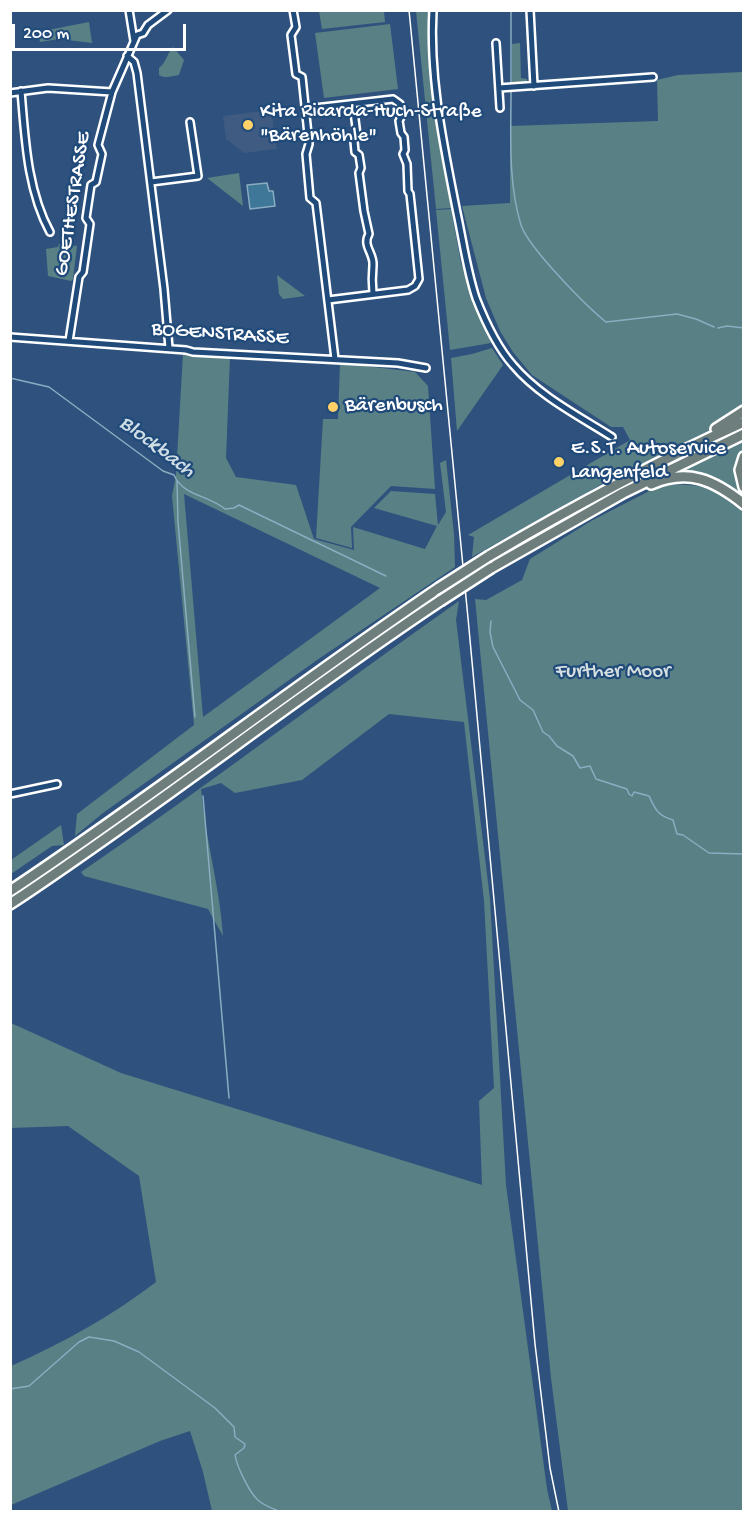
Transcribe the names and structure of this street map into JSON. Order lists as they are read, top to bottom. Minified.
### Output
{"streets":{"street":["GOETHESTRASSE","BOGENSTRASSE"]},"crossings":[["GOETHESTRASSE","BOGENSTRASSE"]],"water":["Blockbach"],"parks":["Further Moor"],"places":["Kita Ricarda-Huch-Straße \"Bärenhöhle\"","Bärenbusch","E.S.T. Autoservice Langenfeld"],"scale_bar":"200 m"}
